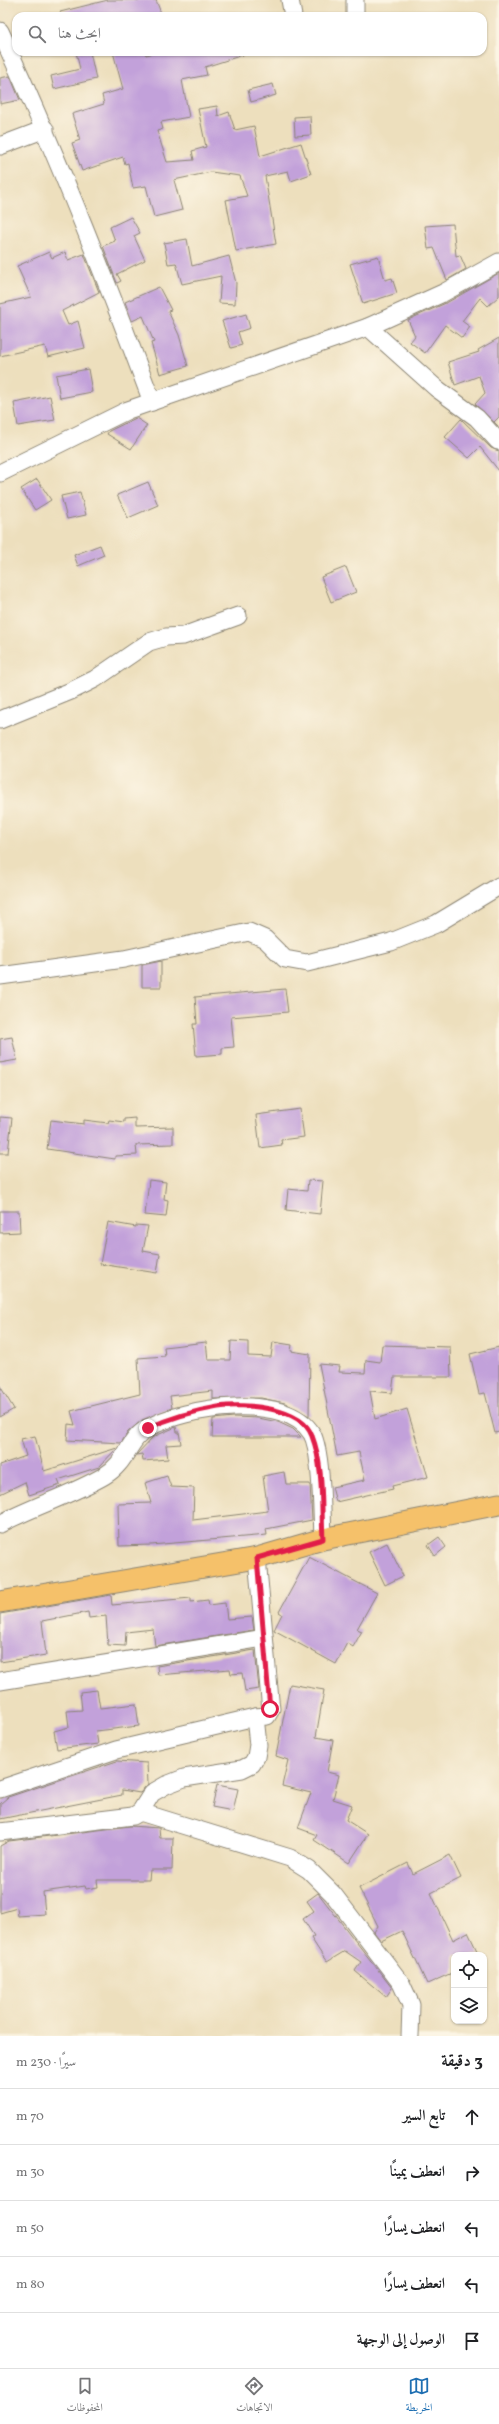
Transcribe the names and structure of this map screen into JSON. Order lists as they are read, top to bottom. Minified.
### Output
{"page":{"search":"ابحث هنا","heading":["3 دقيقة","سيرًا · 230 m"],"list":[["تابع السير","70 m"],["انعطف يمينًا","30 m"],["انعطف يسارًا","50 m"],["انعطف يسارًا","80 m"],"الوصول إلى الوجهة"],"nav":["الخريطة","الاتجاهات","المحفوظات"]}}
